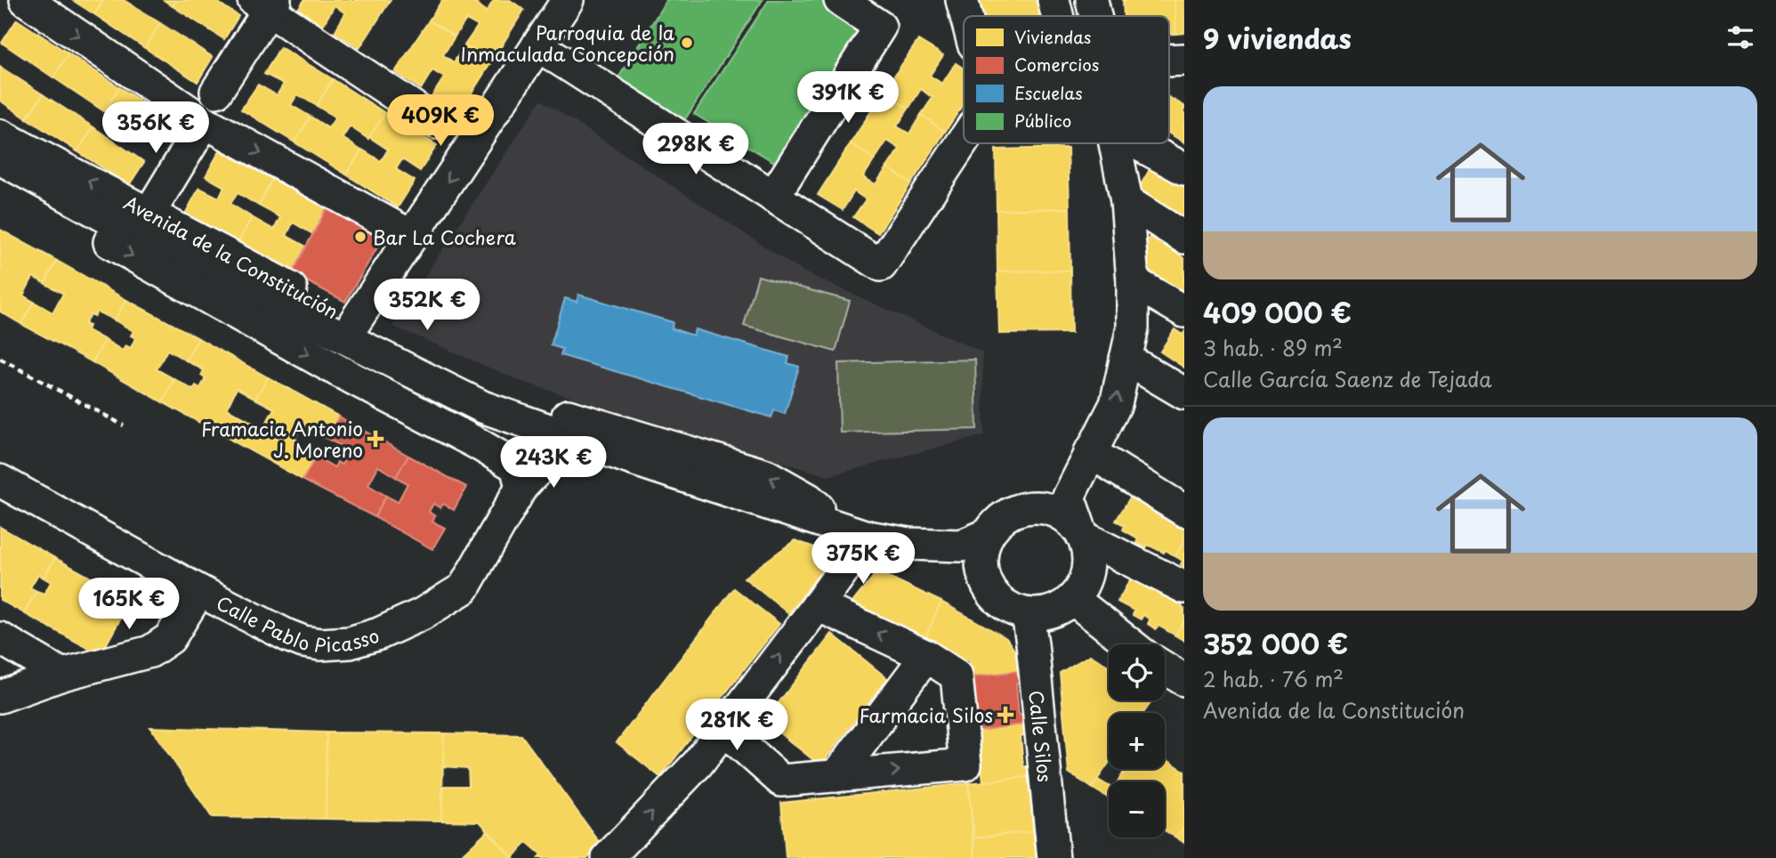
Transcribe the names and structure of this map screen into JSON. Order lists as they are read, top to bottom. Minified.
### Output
{"streets":{"street":["Avenida de la Constitución","Calle Pablo Picasso","Calle Silos"]},"crossings":[["Avenida de la Constitución","Calle Pablo Picasso"],["Avenida de la Constitución","Calle Silos"]],"places":{"other":["Parroquia de la Inmaculada Concepción","Bar La Cochera"],"health":["Framacia Antonio J. Moreno","Farmacia Silos"]},"legend":["Viviendas","Comercios","Escuelas","Público"],"page":{"heading":"9 viviendas","price":["391K €","409K €","356K €","298K €","352K €","243K €","375K €","165K €","281K €"],"list":[{"name":"409 000 €","note":"3 hab. · 89 m² · Calle García Saenz de Tejada"},{"name":"352 000 €","note":"2 hab. · 76 m² · Avenida de la Constitución"}],"map_buttons":["+","−"]}}
